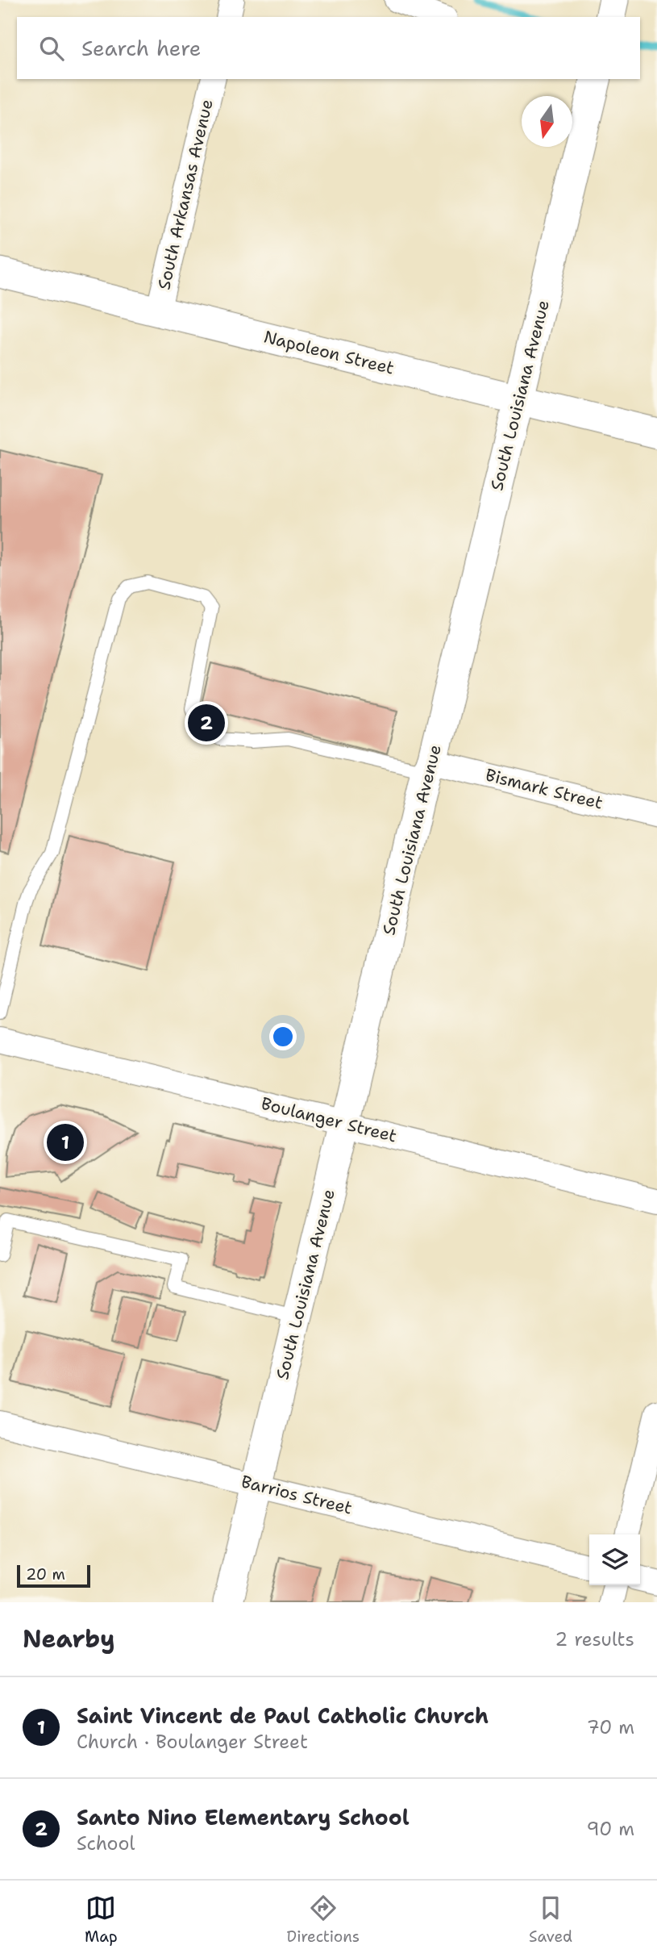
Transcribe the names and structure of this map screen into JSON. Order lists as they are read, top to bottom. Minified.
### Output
{"streets":{"street":["South Arkansas Avenue","Napoleon Street","South Louisiana Avenue","Bismark Street","Boulanger Street","Barrios Street"]},"crossings":[["South Arkansas Avenue","Napoleon Street"],["Napoleon Street","South Louisiana Avenue"],["South Louisiana Avenue","Bismark Street"],["South Louisiana Avenue","Boulanger Street"],["South Louisiana Avenue","Barrios Street"]],"scale_bar":"20 m","north":"bottom","page":{"search":"Search here","pins":["2","1"],"scale":"20 m","heading":["Nearby","2 results"],"list":[{"mark":"1","name":"Saint Vincent de Paul Catholic Church","note":"Church · Boulanger Street","value":"70 m"},{"mark":"2","name":"Santo Nino Elementary School","note":"School","value":"90 m"}],"nav":["Map","Directions","Saved"]}}
